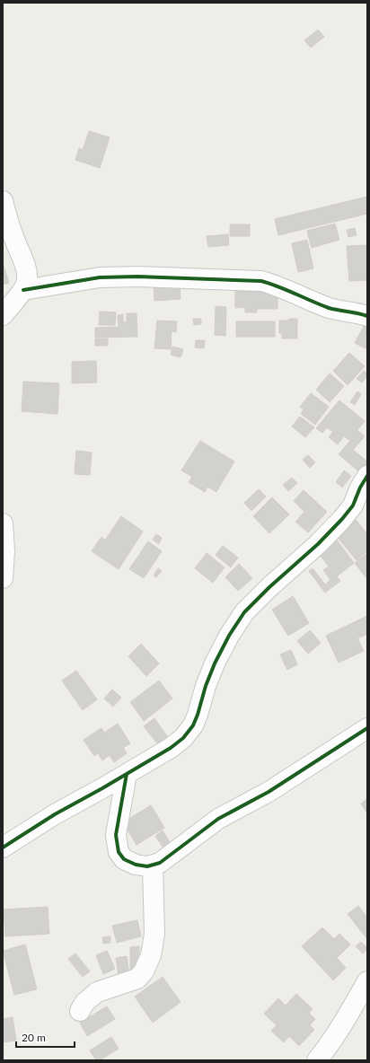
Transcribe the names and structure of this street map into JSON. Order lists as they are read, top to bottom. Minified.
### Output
{"scale_bar":"20 m"}
